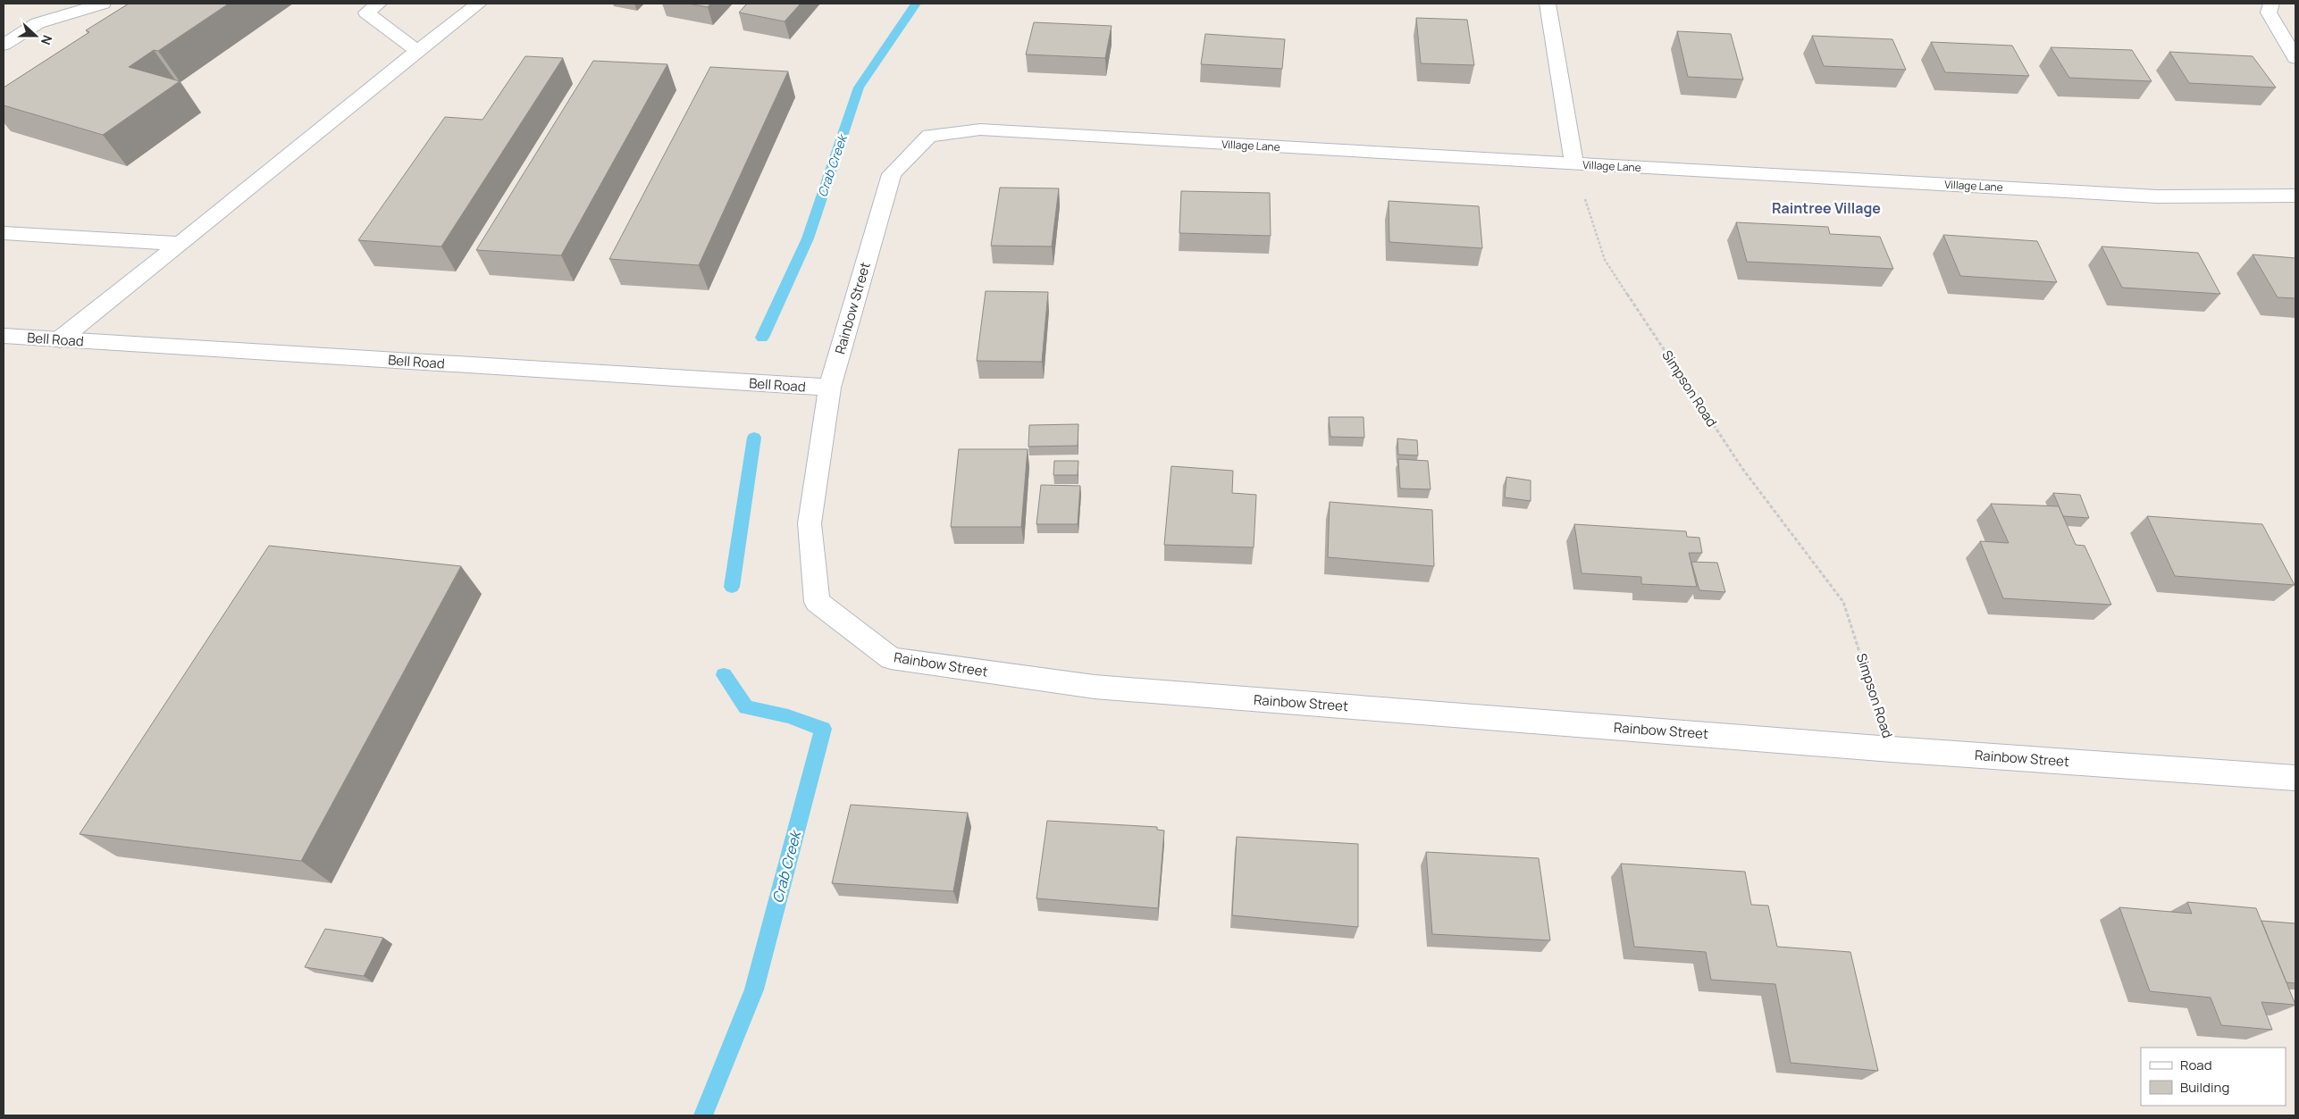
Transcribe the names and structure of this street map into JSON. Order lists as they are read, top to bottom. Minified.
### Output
{"streets":{"street":["Village Lane","Rainbow Street","Bell Road"],"path":["Simpson Road"]},"crossings":[["Village Lane","Rainbow Street"],["Village Lane","Simpson Road"],["Rainbow Street","Bell Road"],["Rainbow Street","Simpson Road"]],"districts":["Raintree Village"],"water":["Crab Creek"],"legend":["Road","Building"],"north":"right"}
